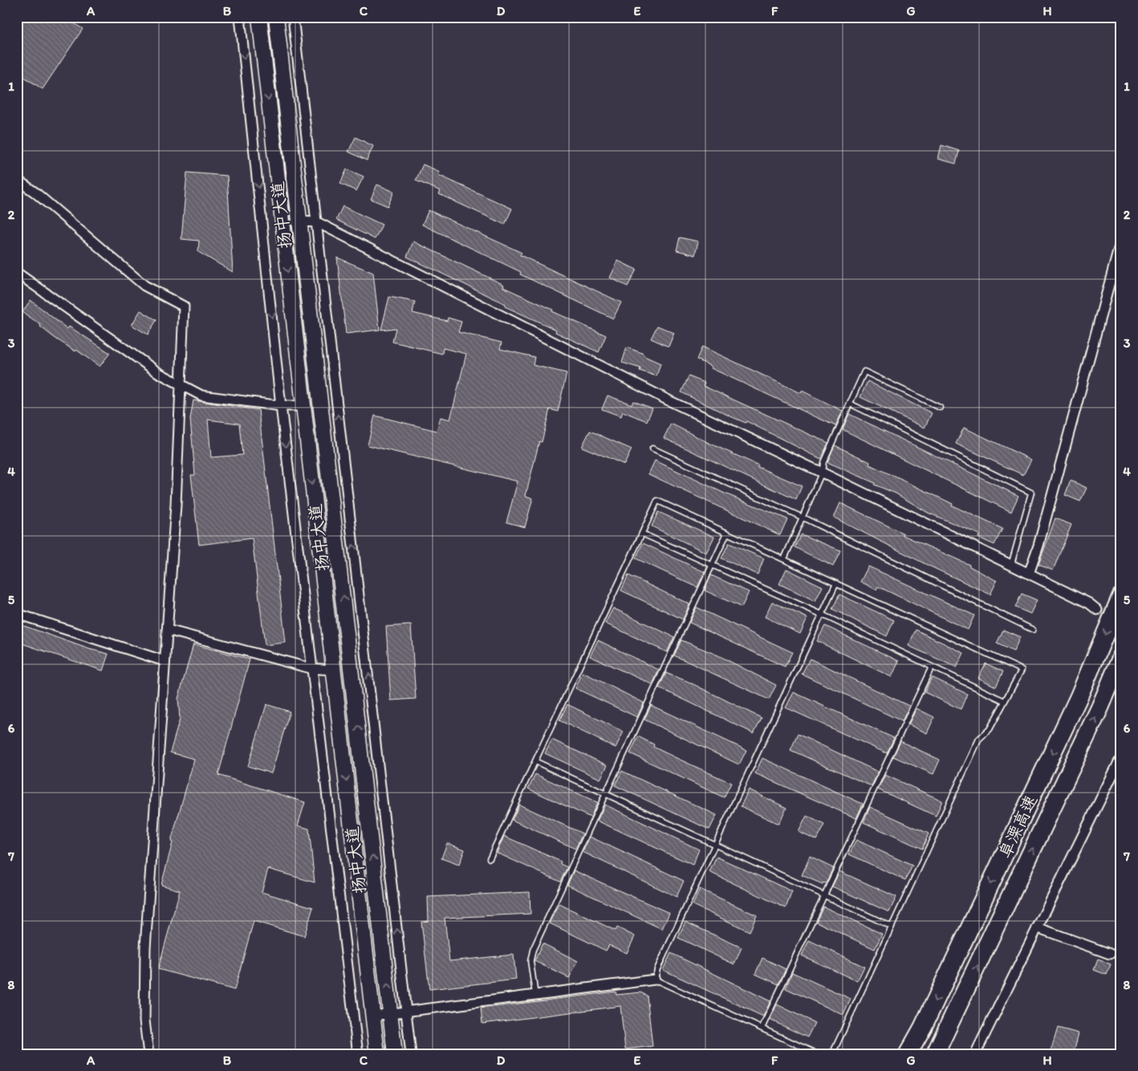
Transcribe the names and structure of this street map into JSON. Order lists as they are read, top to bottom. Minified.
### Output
{"streets":{"highway":["阜溧高速"],"main road":["扬中大道"]},"grid":{"columns":["A","B","C","D","E","F","G","H"],"rows":["1","2","3","4","5","6","7","8"]}}
